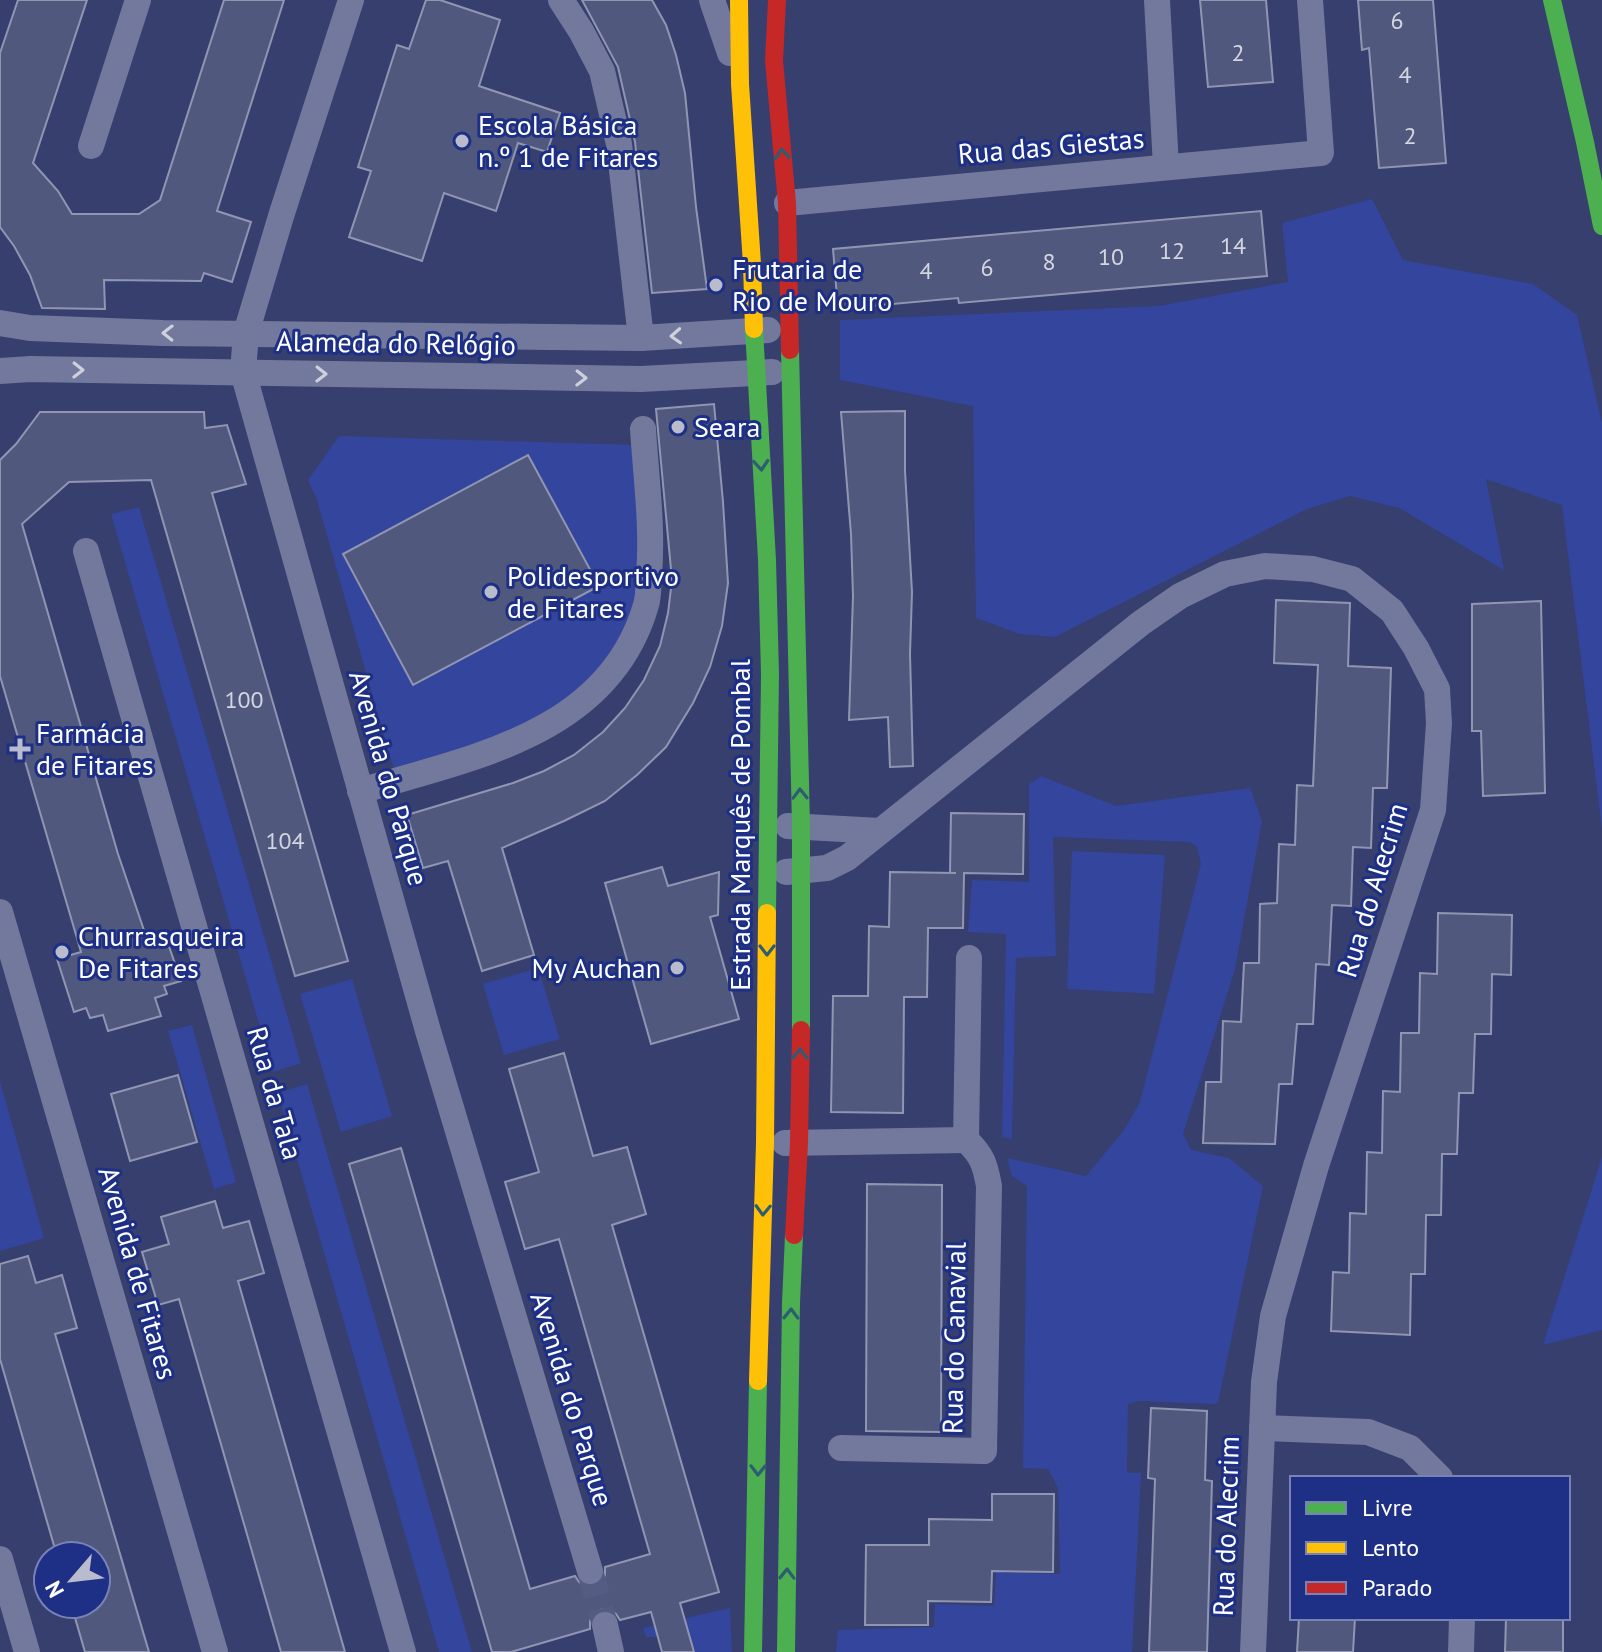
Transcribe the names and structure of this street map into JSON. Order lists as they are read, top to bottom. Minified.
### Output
{"streets":{"street":["Rua das Giestas","Alameda do Relógio","Avenida do Parque","Estrada Marquês de Pombal","Rua do Alecrim","Rua da Tala","Avenida de Fitares","Rua do Canavial"]},"crossings":[["Rua das Giestas","Estrada Marquês de Pombal"],["Alameda do Relógio","Avenida do Parque"],["Alameda do Relógio","Estrada Marquês de Pombal"],["Estrada Marquês de Pombal","Rua do Alecrim"]],"places":{"other":["Escola Básica n.º 1 de Fitares","Frutaria de Rio de Mouro","Seara","Polidesportivo de Fitares","Churrasqueira De Fitares","My Auchan"],"health":["Farmácia de Fitares"]},"house_numbers":["6","2","4","2","14","12","10","8","6","4","100","104"],"legend":["Livre","Lento","Parado"],"north":"bottom left"}
